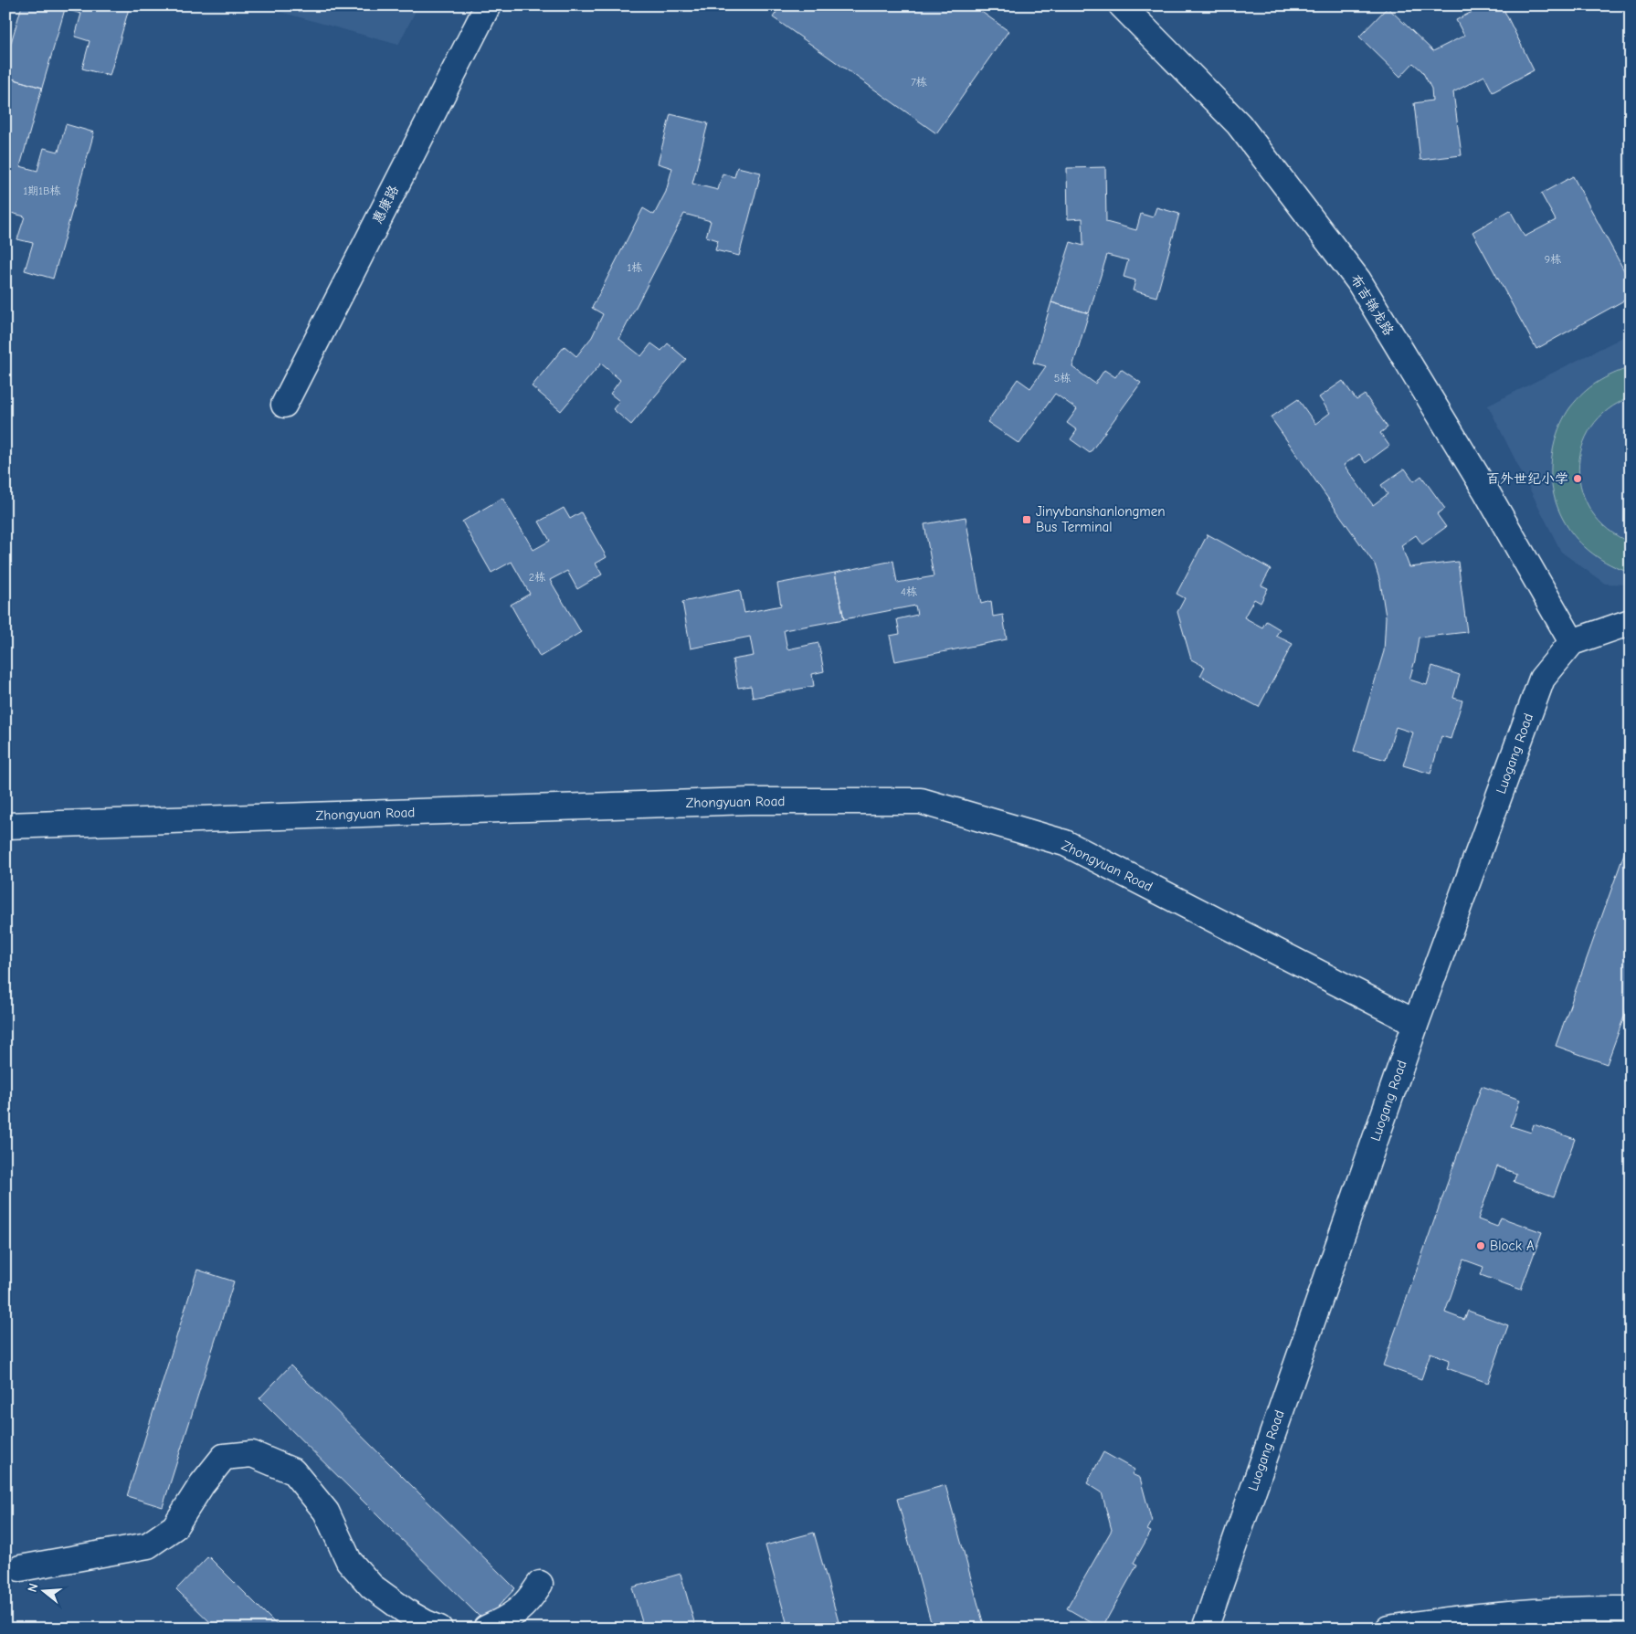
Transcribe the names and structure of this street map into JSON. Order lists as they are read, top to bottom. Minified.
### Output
{"streets":{"street":["惠康路","布吉锦龙路","Luogang Road","Zhongyuan Road"]},"crossings":[["布吉锦龙路","Luogang Road"],["Luogang Road","Zhongyuan Road"]],"places":{"other":["百外世纪小学","Block A"],"transit":["Jinyvbanshanlongmen Bus Terminal"]},"house_numbers":["7栋","1期1B栋","9栋","1栋","5栋","2栋","4栋"],"north":"left"}
